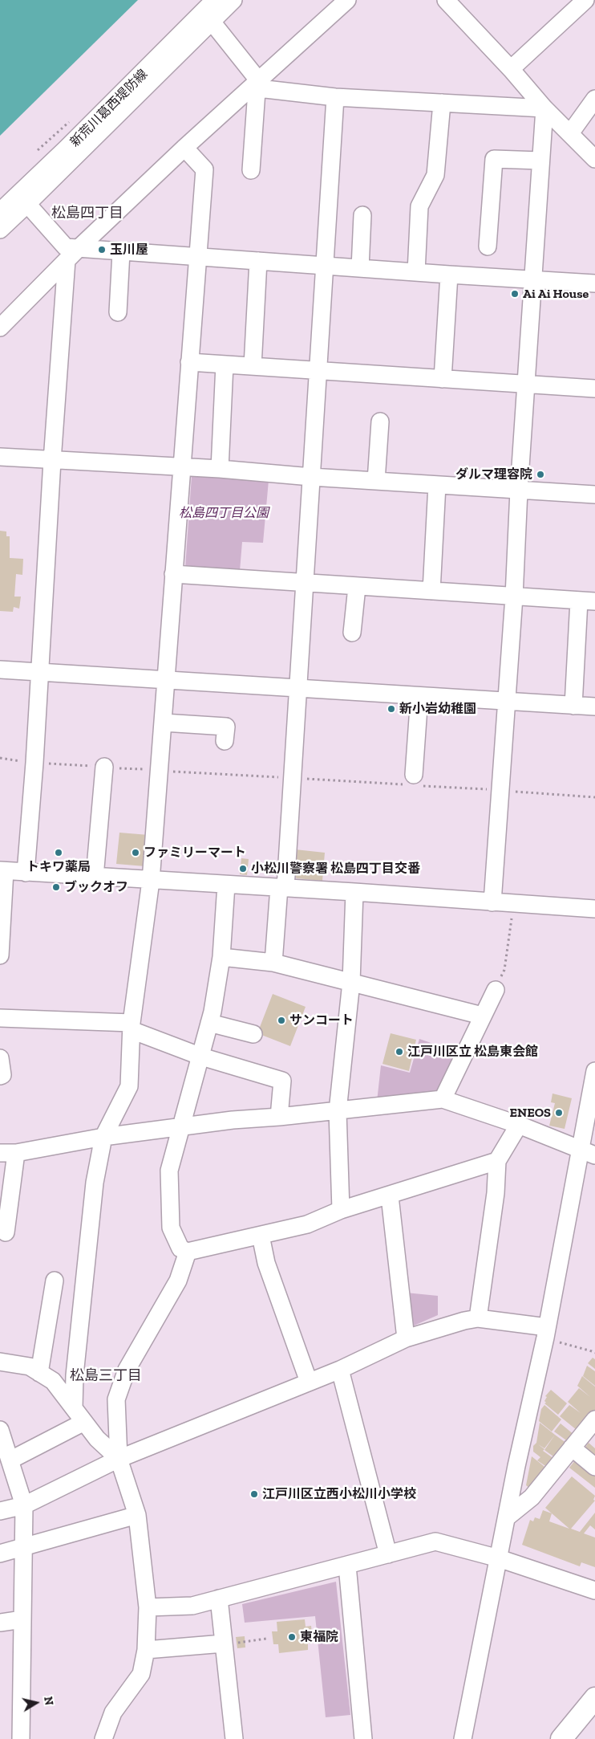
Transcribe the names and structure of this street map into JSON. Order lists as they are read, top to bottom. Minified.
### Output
{"streets":{"main road":["新荒川葛西堤防線"]},"districts":["松島四丁目","松島三丁目"],"parks":["松島四丁目公園"],"places":["玉川屋","Ai Ai House","ダルマ理容院","新小岩幼稚園","トキワ薬局","ファミリーマート","小松川警察署 松島四丁目交番","ブックオフ","サンコート","江戸川区立 松島東会館","ENEOS","江戸川区立西小松川小学校","東福院"],"north":"right"}
